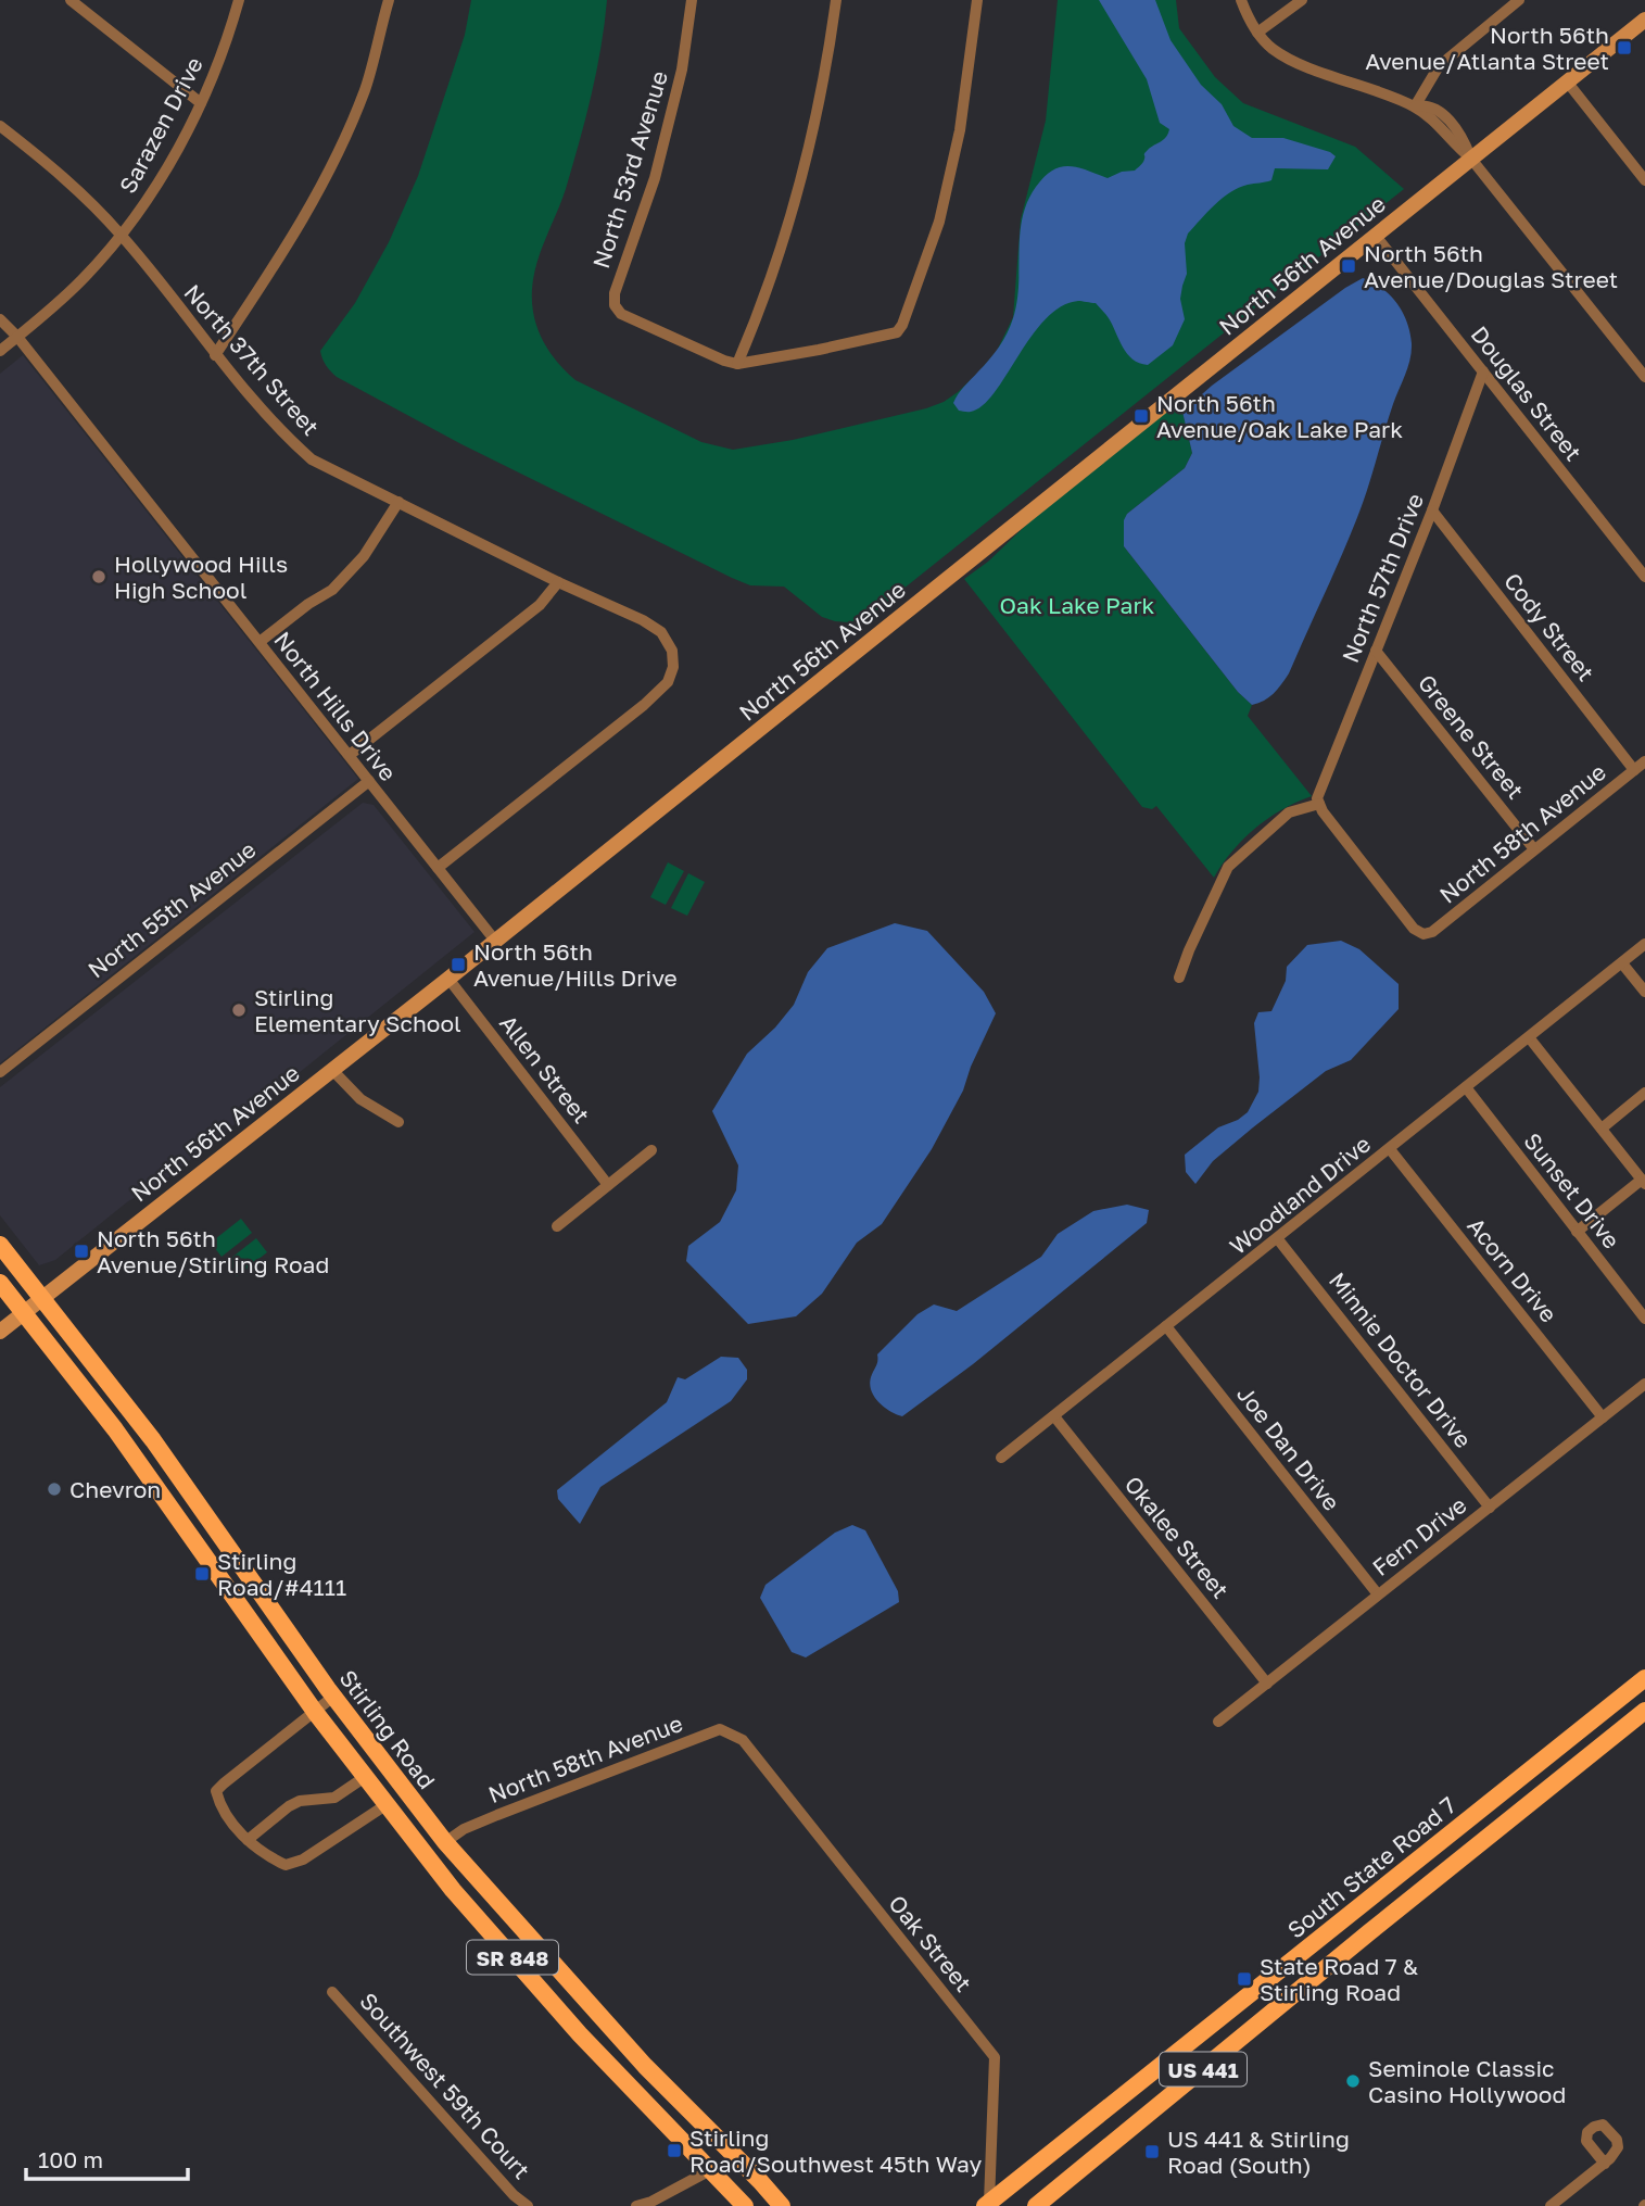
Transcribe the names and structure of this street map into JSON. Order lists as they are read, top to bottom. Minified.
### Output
{"streets":{"main road":["Stirling Road","South State Road 7","SR 848","US 441"],"street":["Sarazen Drive","North 53rd Avenue","North 56th Avenue","North 37th Street","Douglas Street","North 57th Drive","Cody Street","North Hills Drive","Greene Street","North 58th Avenue","North 55th Avenue","Allen Street","Sunset Drive","Woodland Drive","Acorn Drive","Minnie Doctor Drive","Joe Dan Drive","Fern Drive","Okalee Street","Oak Street","Southwest 59th Court"]},"crossings":[["Sarazen Drive","North 37th Street"],["Sarazen Drive","North Hills Drive"],["North 56th Avenue","Douglas Street"],["North 56th Avenue","North Hills Drive"],["North 56th Avenue","Allen Street"],["North 56th Avenue","Stirling Road"],["North 37th Street","North Hills Drive"],["Douglas Street","North 57th Drive"],["North 57th Drive","Cody Street"],["North 57th Drive","Greene Street"],["North 57th Drive","North 58th Avenue"],["Cody Street","North 58th Avenue"],["North Hills Drive","North 55th Avenue"],["Greene Street","North 58th Avenue"],["North 58th Avenue","Stirling Road"],["North 58th Avenue","Oak Street"],["Sunset Drive","Woodland Drive"],["Woodland Drive","Acorn Drive"],["Woodland Drive","Minnie Doctor Drive"],["Woodland Drive","Joe Dan Drive"],["Woodland Drive","Okalee Street"],["Acorn Drive","Fern Drive"],["Minnie Doctor Drive","Fern Drive"],["Joe Dan Drive","Fern Drive"],["Fern Drive","Okalee Street"],["South State Road 7","Oak Street"]],"parks":["Oak Lake Park"],"places":{"transit":["North 56th Avenue/Atlanta Street","North 56th Avenue/Douglas Street","North 56th Avenue/Oak Lake Park","North 56th Avenue/Hills Drive","North 56th Avenue/Stirling Road","Stirling Road/#4111","State Road 7 & Stirling Road","Stirling Road/Southwest 45th Way","US 441 & Stirling Road (South)"],"other":["Hollywood Hills High School","Stirling Elementary School","Chevron","Seminole Classic Casino Hollywood"]},"scale_bar":"100 m"}
